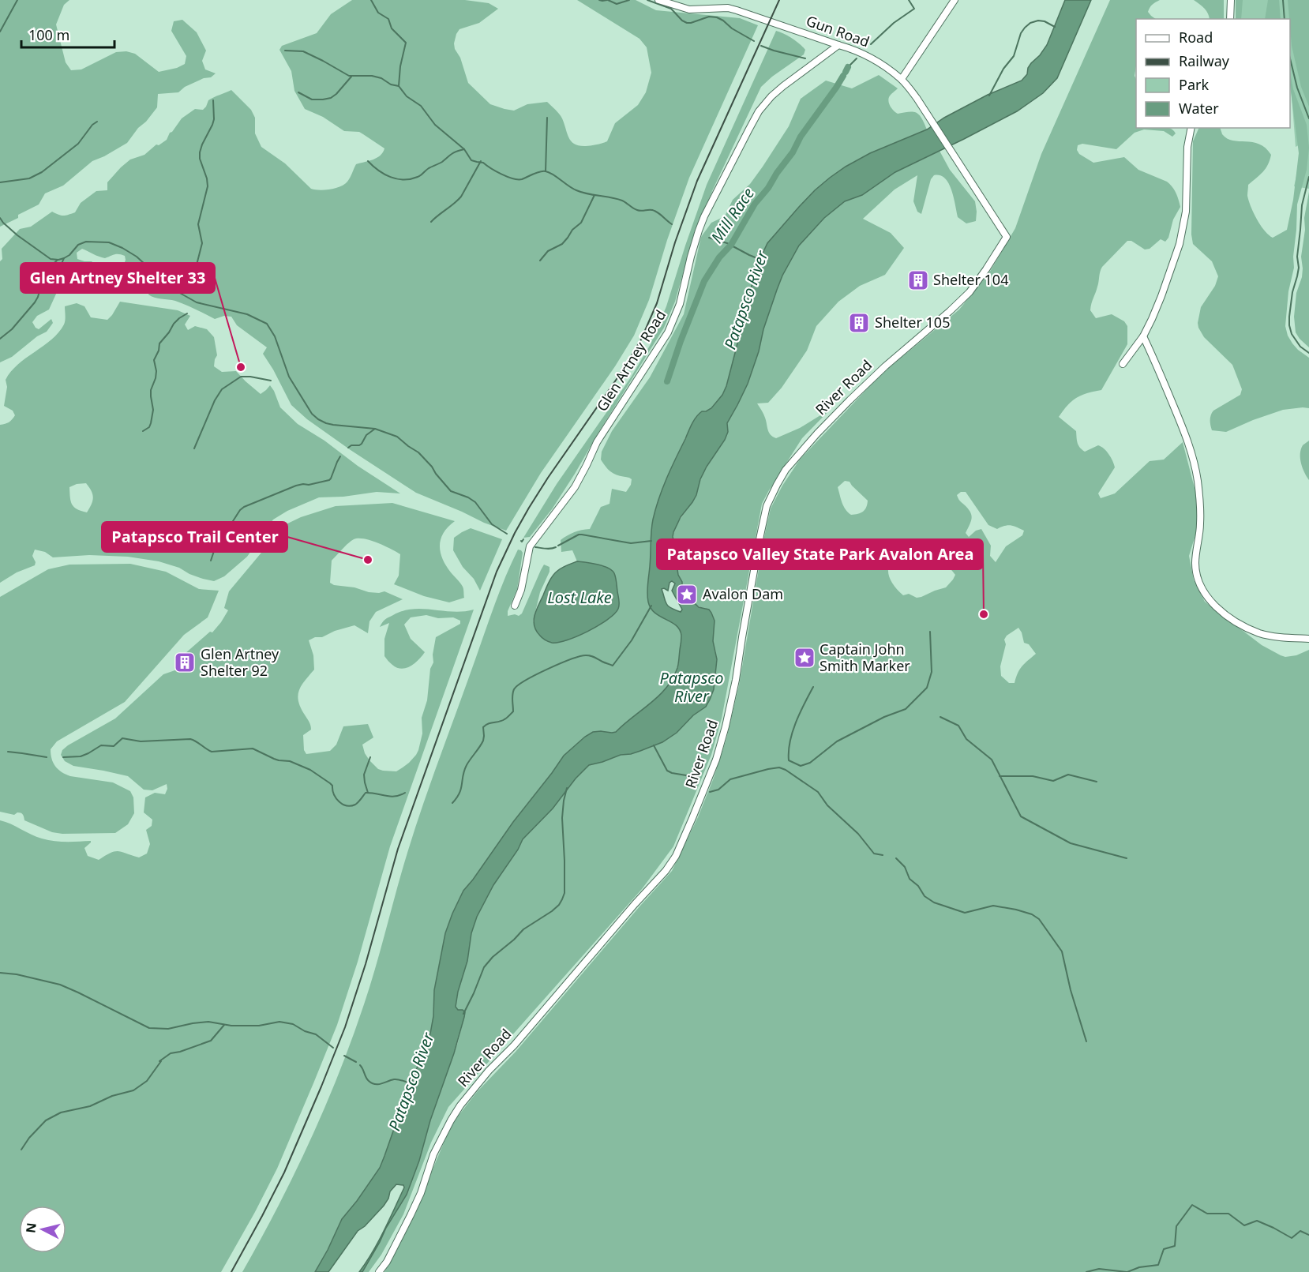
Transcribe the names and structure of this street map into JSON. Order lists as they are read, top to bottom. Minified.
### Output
{"streets":{"street":["Gun Road","Glen Artney Road","River Road"]},"crossings":[["Gun Road","Glen Artney Road"],["Gun Road","River Road"]],"water":["Mill Race","Patapsco River","Lost Lake"],"places":{"building":["Shelter 104","Shelter 105","Glen Artney Shelter 92"],"other":["Glen Artney Shelter 33","Patapsco Trail Center","Patapsco Valley State Park Avalon Area"],"place":["Avalon Dam","Captain John Smith Marker"]},"legend":["Road","Railway","Park","Water"],"scale_bar":"100 m","north":"left"}
